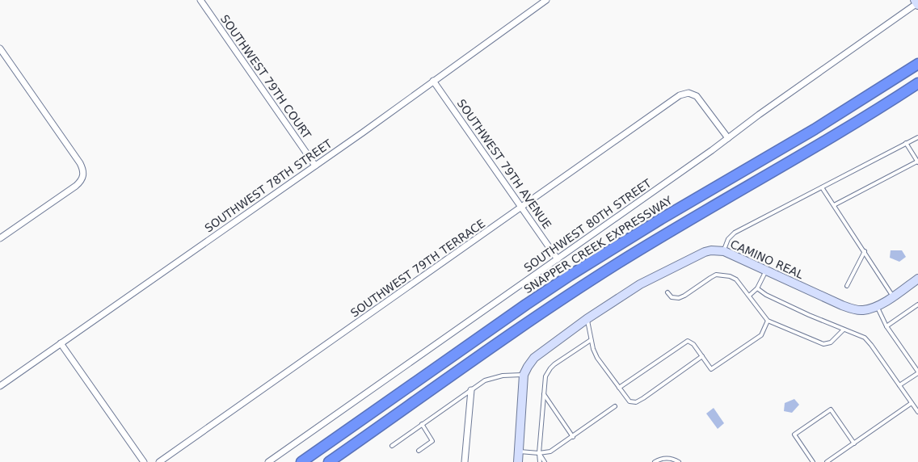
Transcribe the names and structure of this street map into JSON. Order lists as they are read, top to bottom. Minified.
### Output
{"streets":{"highway":["SNAPPER CREEK EXPRESSWAY"],"street":["SOUTHWEST 79TH COURT","SOUTHWEST 79TH AVENUE","SOUTHWEST 78TH STREET","SOUTHWEST 80TH STREET","CAMINO REAL","SOUTHWEST 79TH TERRACE"]},"crossings":[["SOUTHWEST 79TH COURT","SOUTHWEST 78TH STREET"],["SOUTHWEST 79TH AVENUE","SOUTHWEST 78TH STREET"],["SOUTHWEST 79TH AVENUE","SOUTHWEST 80TH STREET"],["SOUTHWEST 79TH AVENUE","SOUTHWEST 79TH TERRACE"],["SOUTHWEST 80TH STREET","SOUTHWEST 79TH TERRACE"]]}
